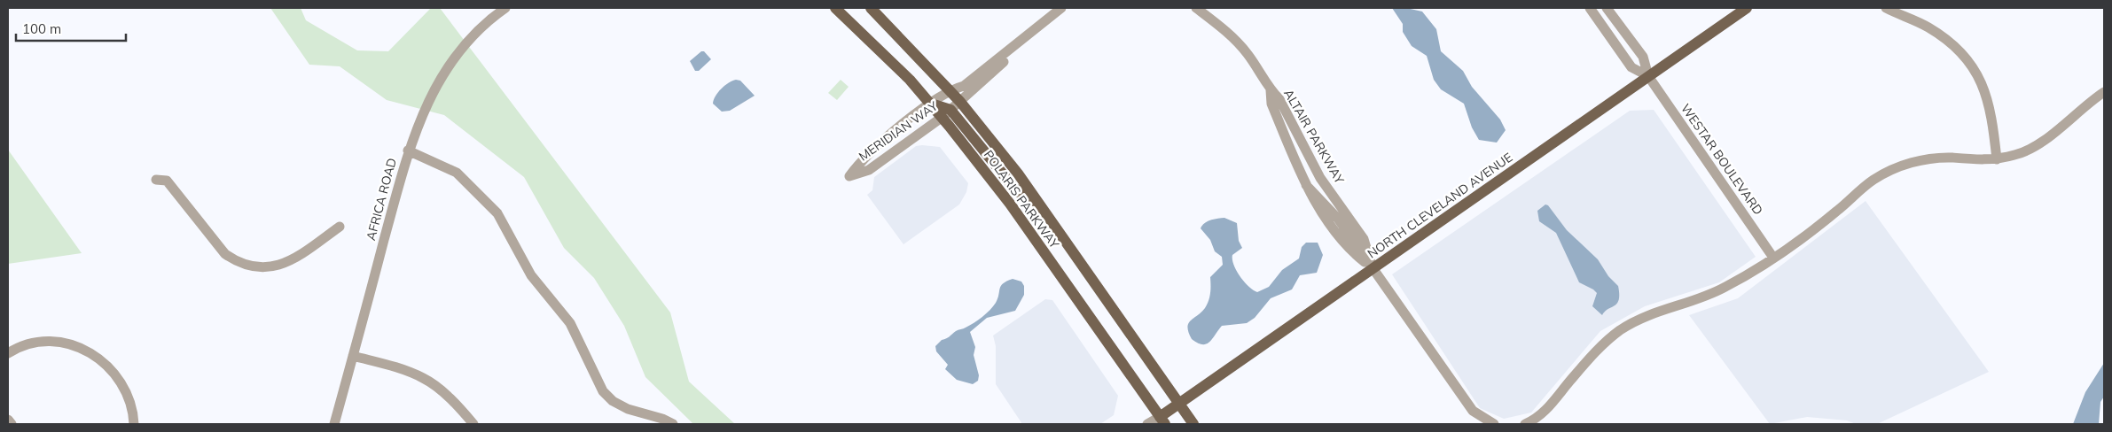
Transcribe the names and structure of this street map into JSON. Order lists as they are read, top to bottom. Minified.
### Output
{"streets":{"main road":["POLARIS PARKWAY","NORTH CLEVELAND AVENUE"],"street":["MERIDIAN WAY","ALTAIR PARKWAY","WESTAR BOULEVARD","AFRICA ROAD"]},"crossings":[["MERIDIAN WAY","POLARIS PARKWAY"],["ALTAIR PARKWAY","NORTH CLEVELAND AVENUE"],["WESTAR BOULEVARD","NORTH CLEVELAND AVENUE"],["POLARIS PARKWAY","NORTH CLEVELAND AVENUE"]],"scale_bar":"100 m"}
